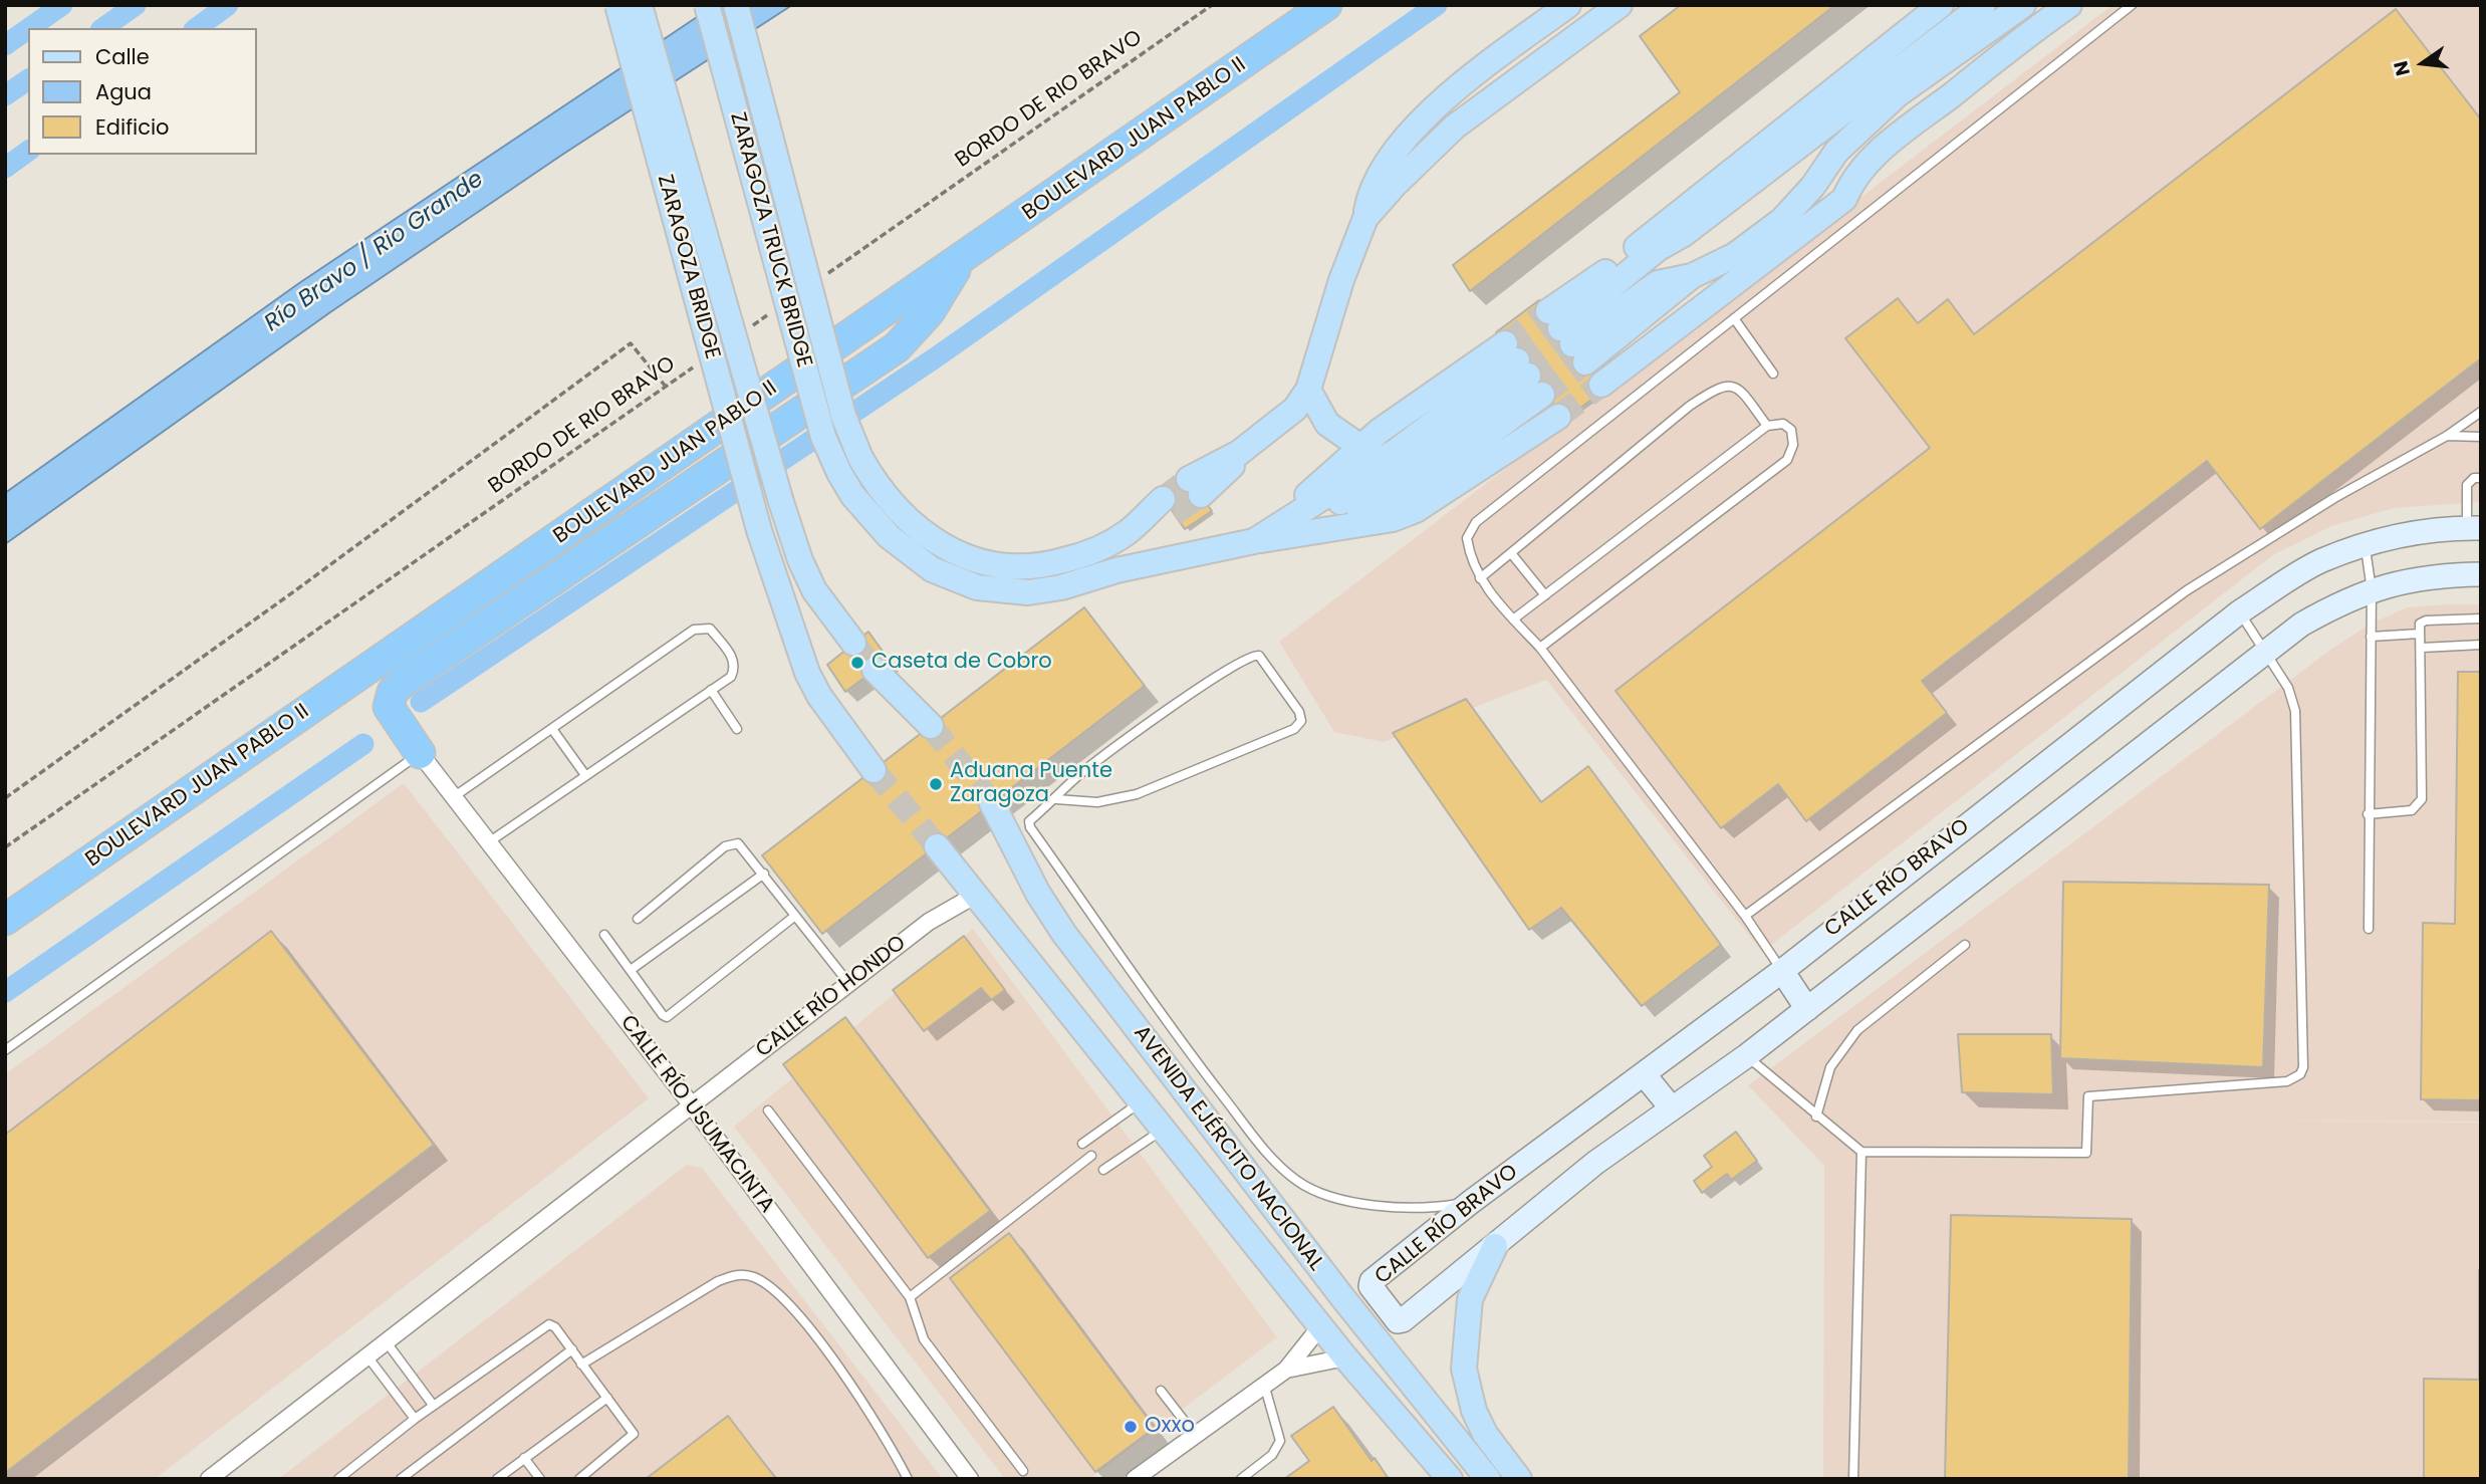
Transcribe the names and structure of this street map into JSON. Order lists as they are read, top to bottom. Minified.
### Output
{"streets":{"highway":["BOULEVARD JUAN PABLO II"],"main road":["ZARAGOZA TRUCK BRIDGE","ZARAGOZA BRIDGE","AVENIDA EJÉRCITO NACIONAL"],"street":["CALLE RÍO BRAVO","CALLE RÍO HONDO","CALLE RÍO USUMACINTA"],"path":["BORDO DE RIO BRAVO"]},"crossings":[["CALLE RÍO HONDO","CALLE RÍO USUMACINTA"],["CALLE RÍO HONDO","AVENIDA EJÉRCITO NACIONAL"]],"water":["Río Bravo / Rio Grande"],"places":["Caseta de Cobro","Aduana Puente Zaragoza","Oxxo"],"legend":["Calle","Agua","Edificio"],"north":"left"}
